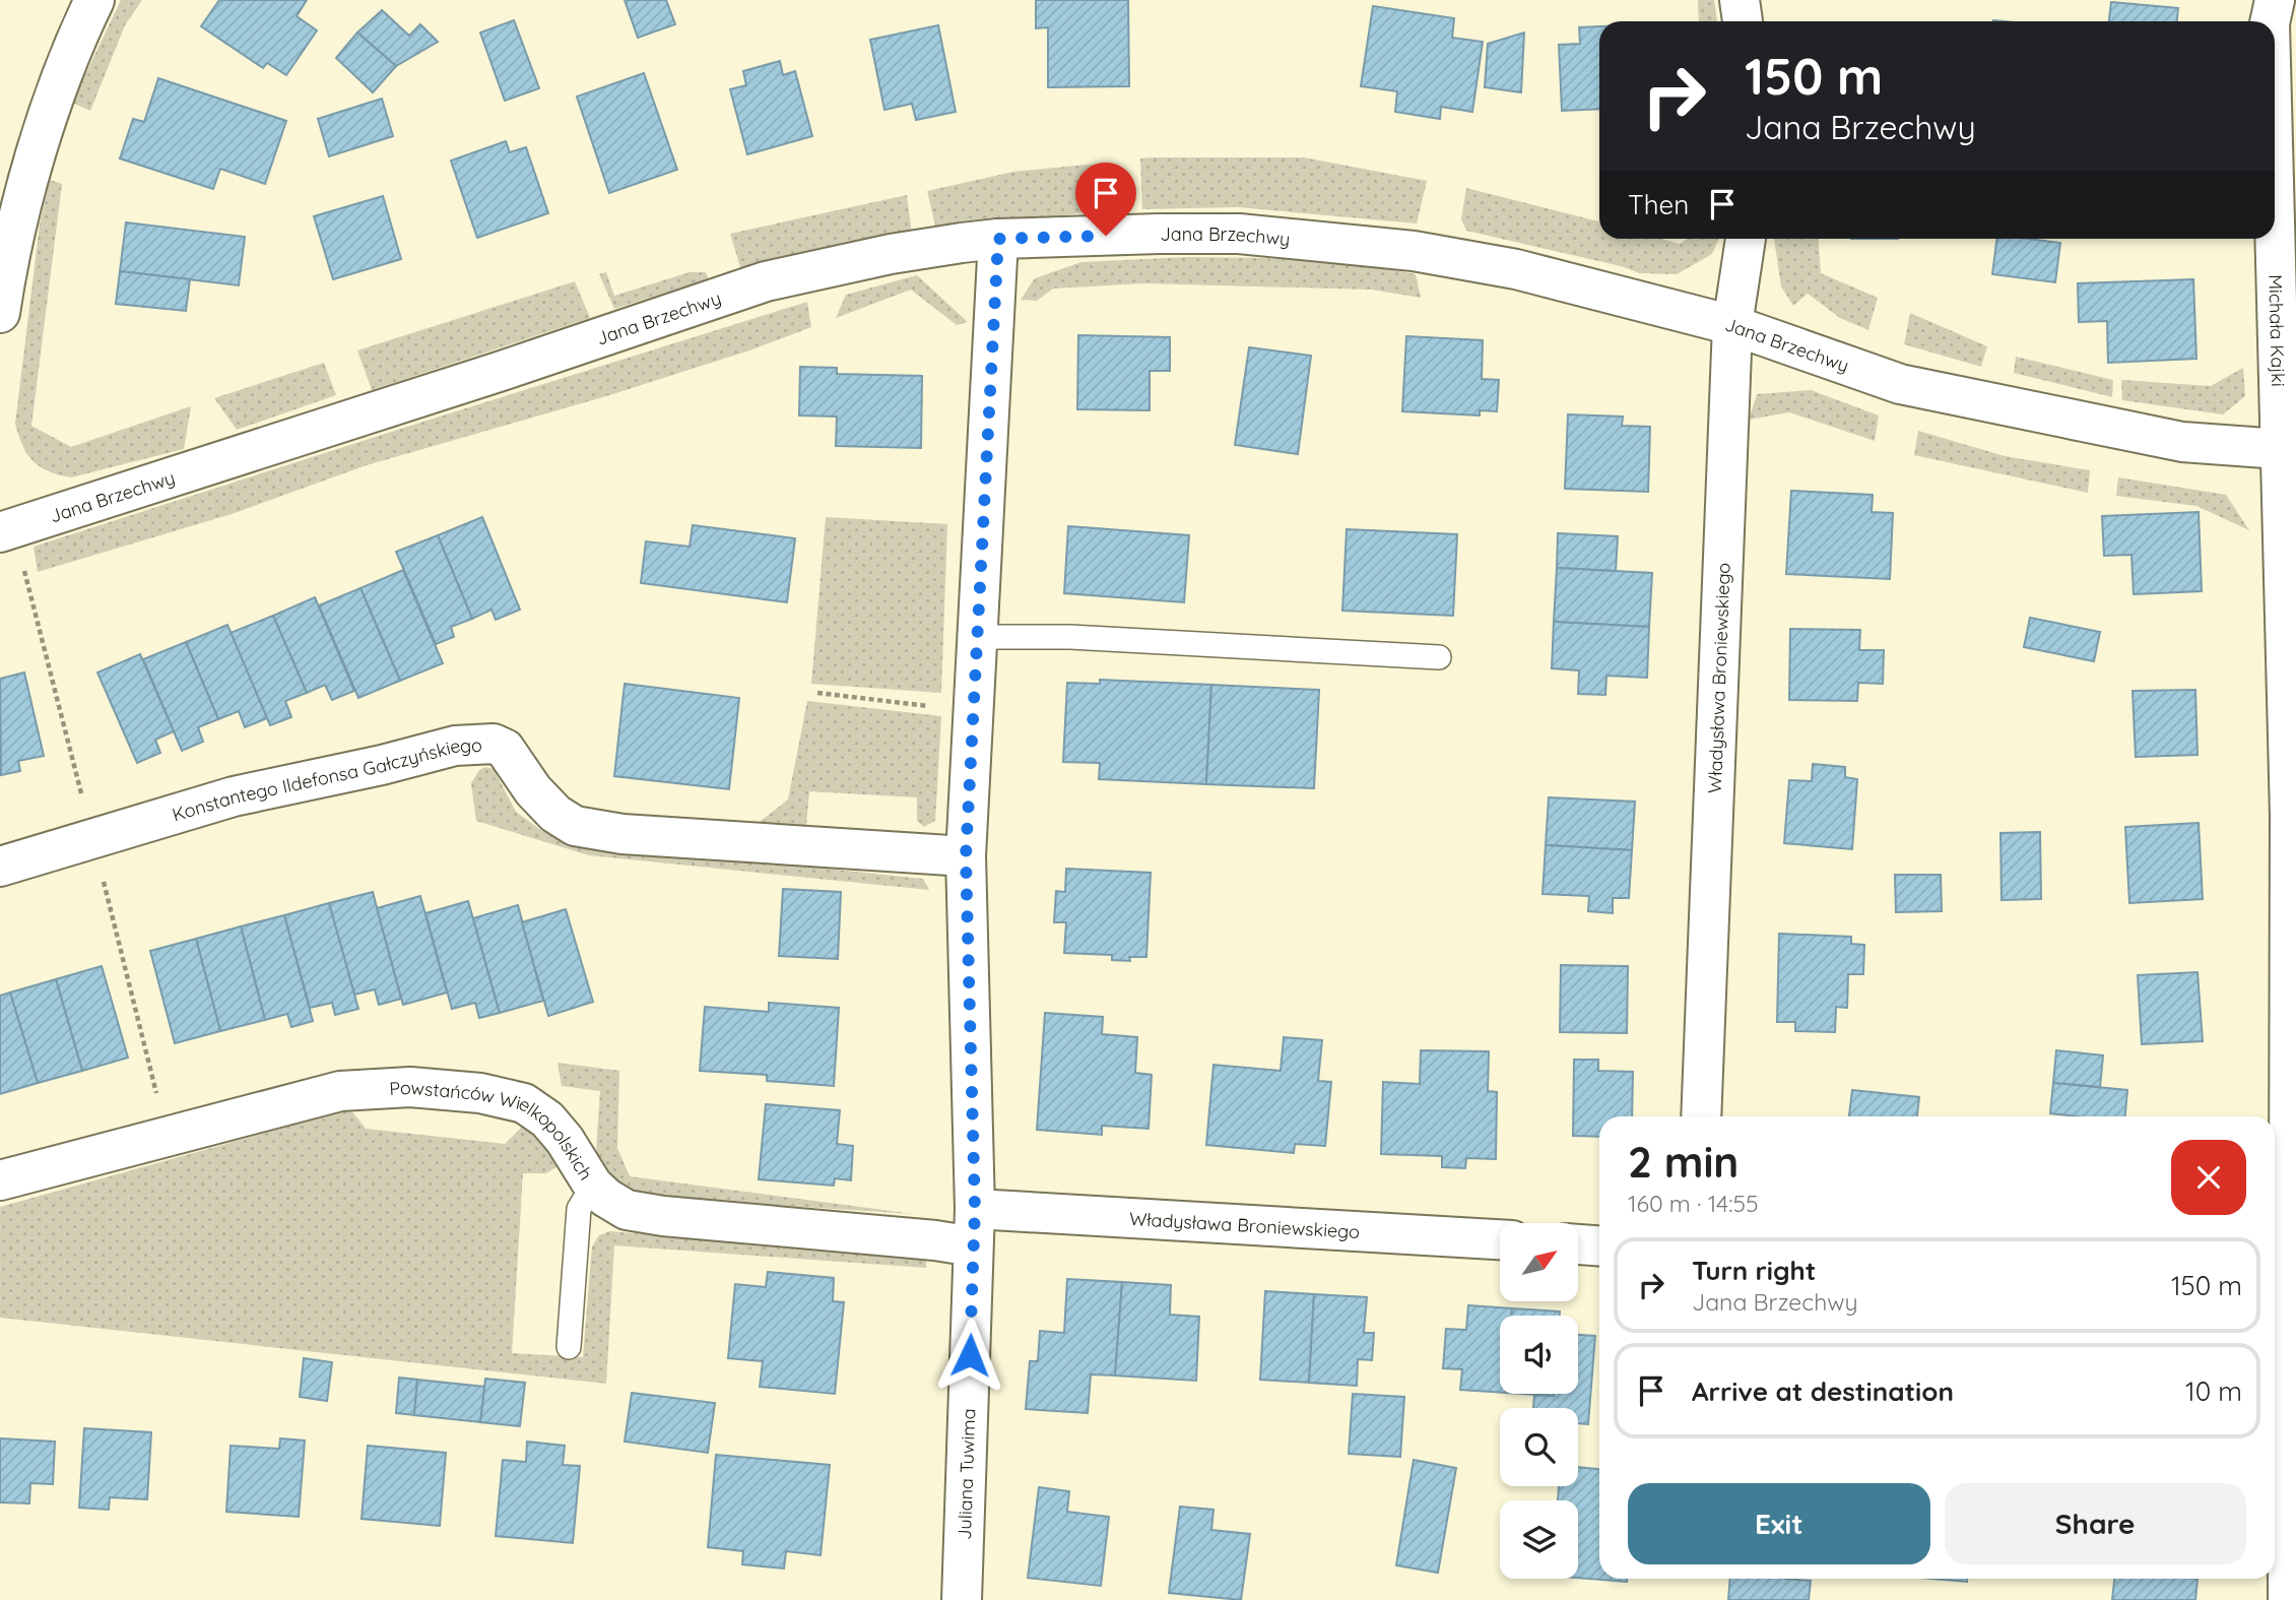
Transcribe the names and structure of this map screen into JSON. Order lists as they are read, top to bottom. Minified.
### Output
{"streets":{"street":["Jana Brzechwy","Michała Kajki","Władysława Broniewskiego","Konstantego Ildefonsa Gałczyńskiego","Powstańców Wielkopolskich","Juliana Tuwima"]},"crossings":[["Jana Brzechwy","Michała Kajki"],["Jana Brzechwy","Władysława Broniewskiego"],["Jana Brzechwy","Juliana Tuwima"],["Władysława Broniewskiego","Powstańców Wielkopolskich"],["Władysława Broniewskiego","Juliana Tuwima"],["Konstantego Ildefonsa Gałczyńskiego","Juliana Tuwima"],["Powstańców Wielkopolskich","Juliana Tuwima"]],"north":"top right","page":{"turn":["150 m","Jana Brzechwy"],"then":"Then","heading":["2 min","160 m · 14:55"],"list":[{"name":"Turn right","note":"Jana Brzechwy","value":"150 m"},{"name":"Arrive at destination","value":"10 m"}],"buttons":["Exit","Share"]}}
